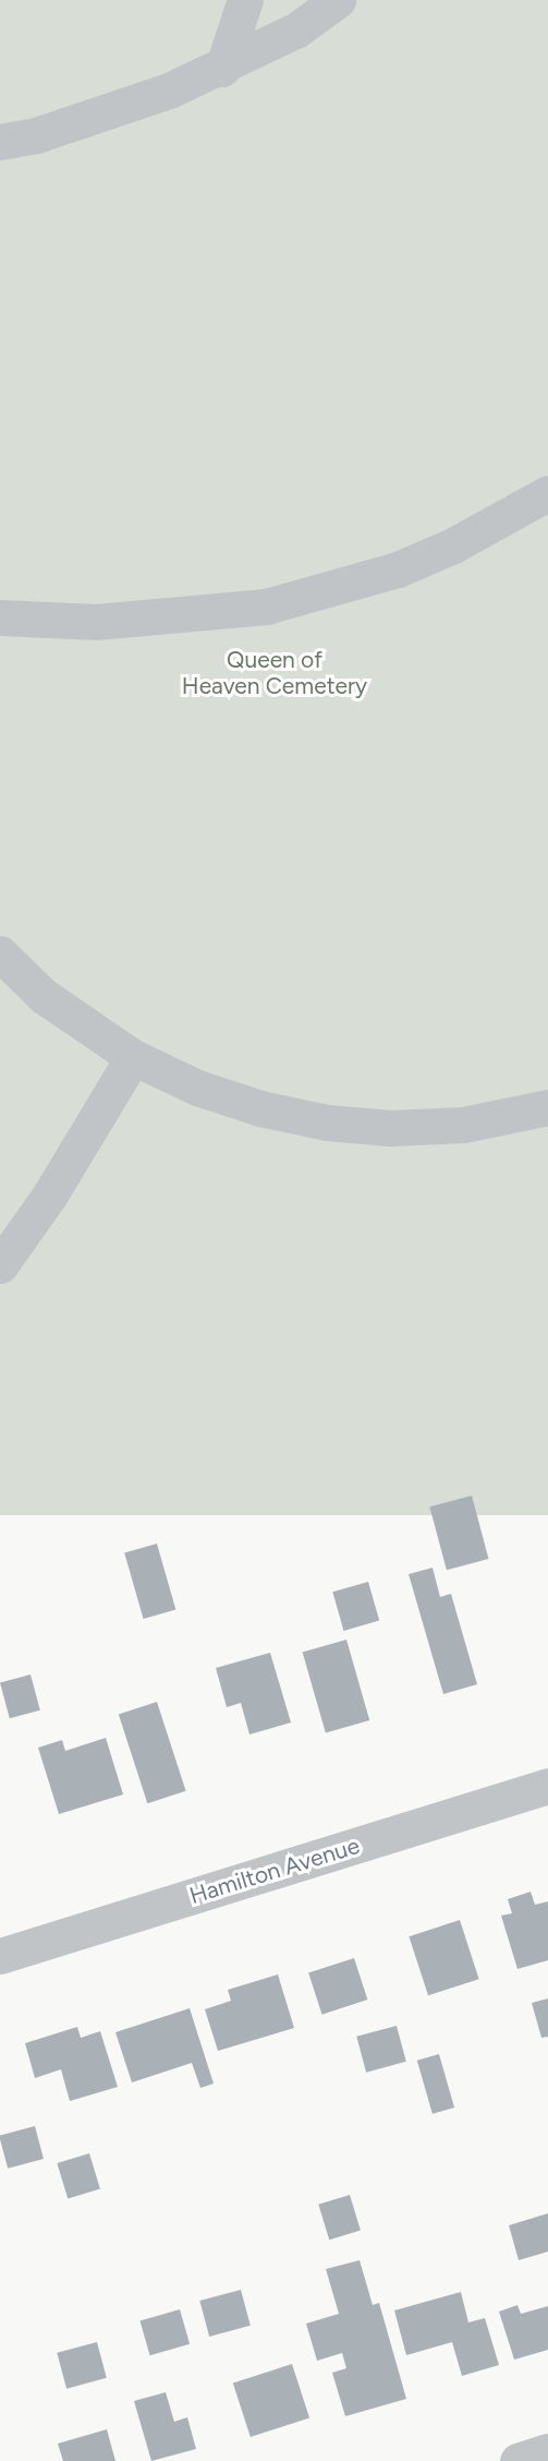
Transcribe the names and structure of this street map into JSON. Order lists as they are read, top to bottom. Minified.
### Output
{"streets":{"street":["Hamilton Avenue"]},"parks":["Queen of Heaven Cemetery"]}
